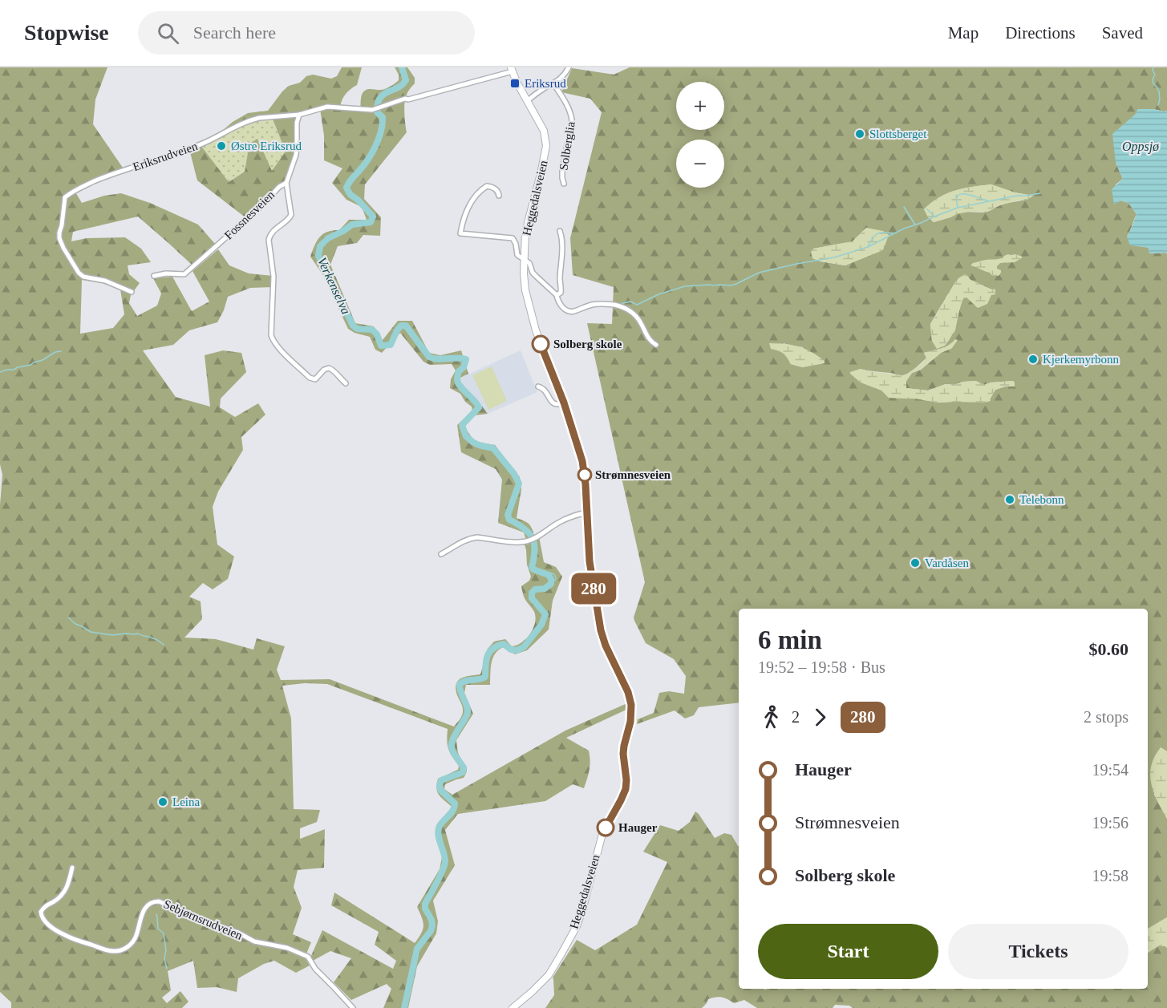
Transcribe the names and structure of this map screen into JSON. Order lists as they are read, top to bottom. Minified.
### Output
{"streets":{"main road":["Heggedalsveien"],"street":["Solberglia","Eriksrudveien","Fossnesveien","Sebjørnsrudveien"]},"crossings":[["Eriksrudveien","Heggedalsveien"],["Eriksrudveien","Fossnesveien"]],"water":["Oppsjø","Verkenselva"],"places":{"transit":["Eriksrud"],"other":["Slottsberget","Østre Eriksrud","Solberg skole","Kjerkemyrbonn","Strømnesveien","Telebonn","Vardåsen","Leina","Hauger"]},"lines":["bus line 280"],"page":{"header":"Stopwise","search":"Search here","nav":["Map","Directions","Saved"],"on_map":"280","map_buttons":["+","−"],"heading":["6 min","19:52 – 19:58 · Bus","$0.60"],"legs":["2","280","2 stops"],"list":[{"name":"Hauger","value":"19:54"},{"name":"Strømnesveien","value":"19:56"},{"name":"Solberg skole","value":"19:58"}],"buttons":["Start","Tickets"]}}
